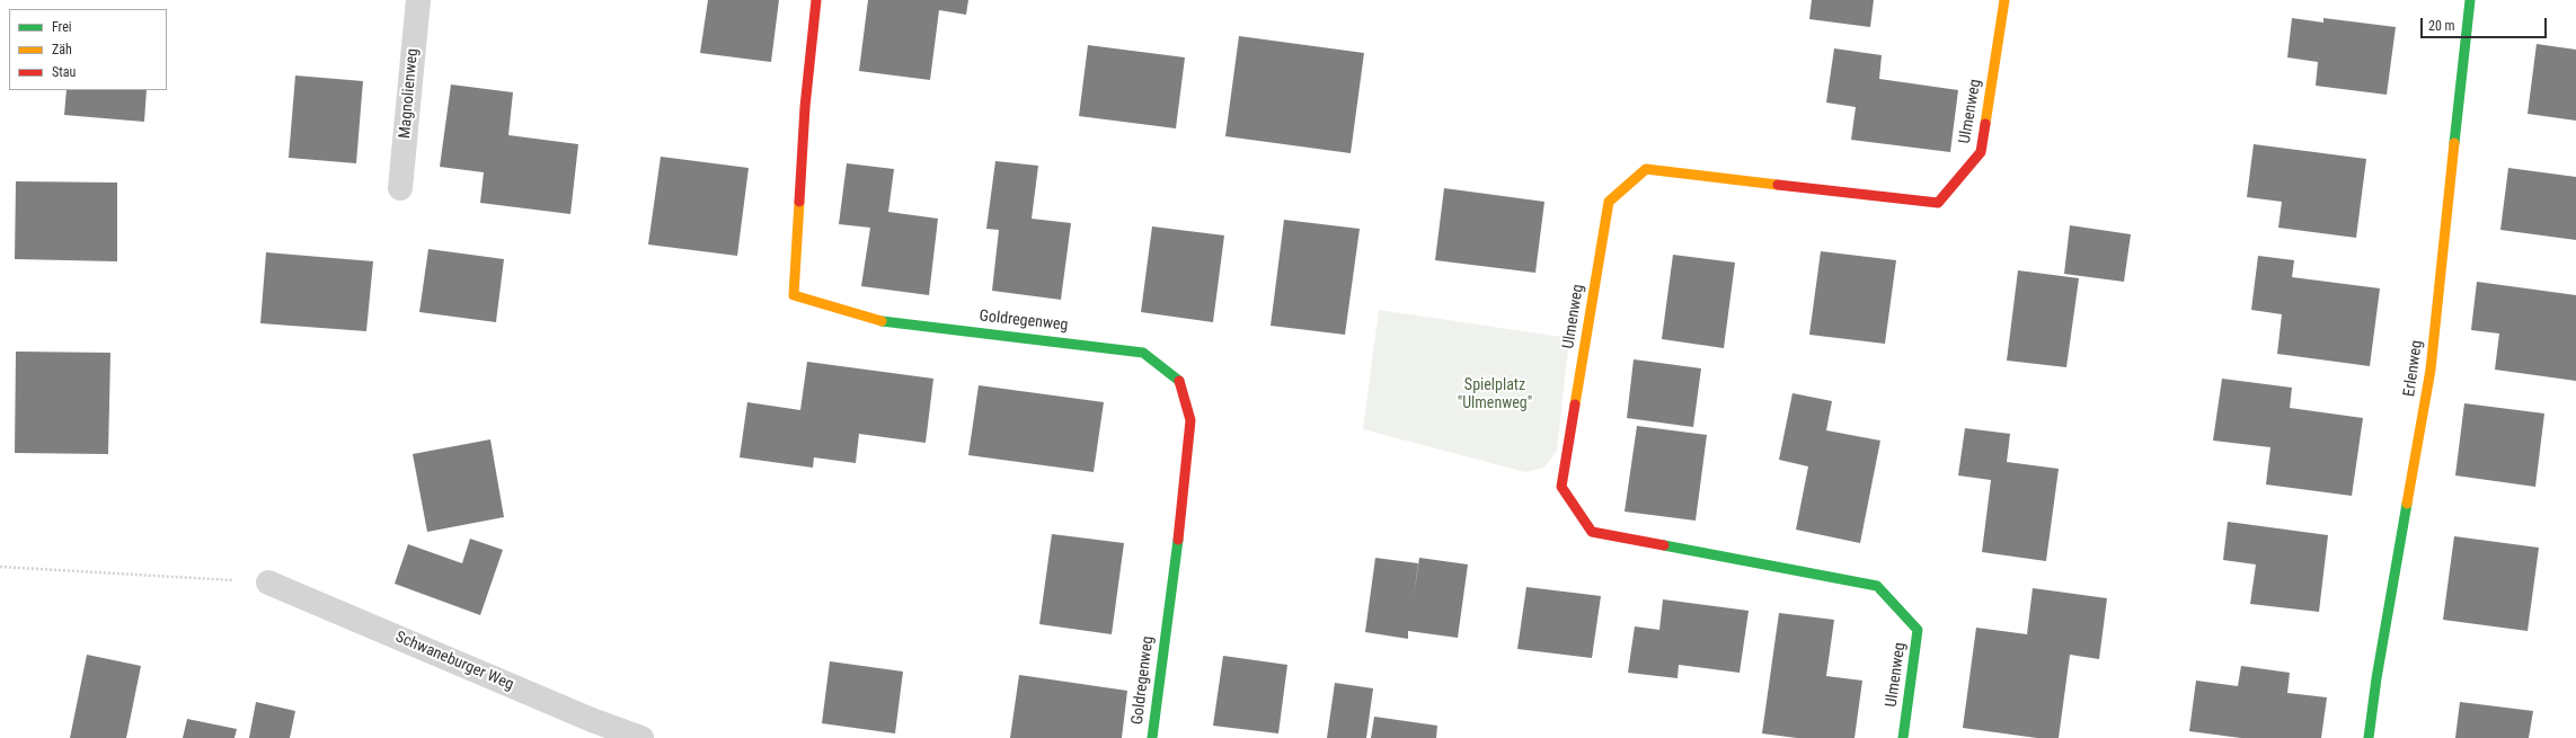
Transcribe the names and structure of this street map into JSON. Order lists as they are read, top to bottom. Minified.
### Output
{"streets":{"street":["Magnolienweg","Ulmenweg","Goldregenweg","Erlenweg","Schwaneburger Weg"]},"parks":["Spielplatz \"Ulmenweg\""],"legend":["Frei","Zäh","Stau"],"scale_bar":"20 m"}
